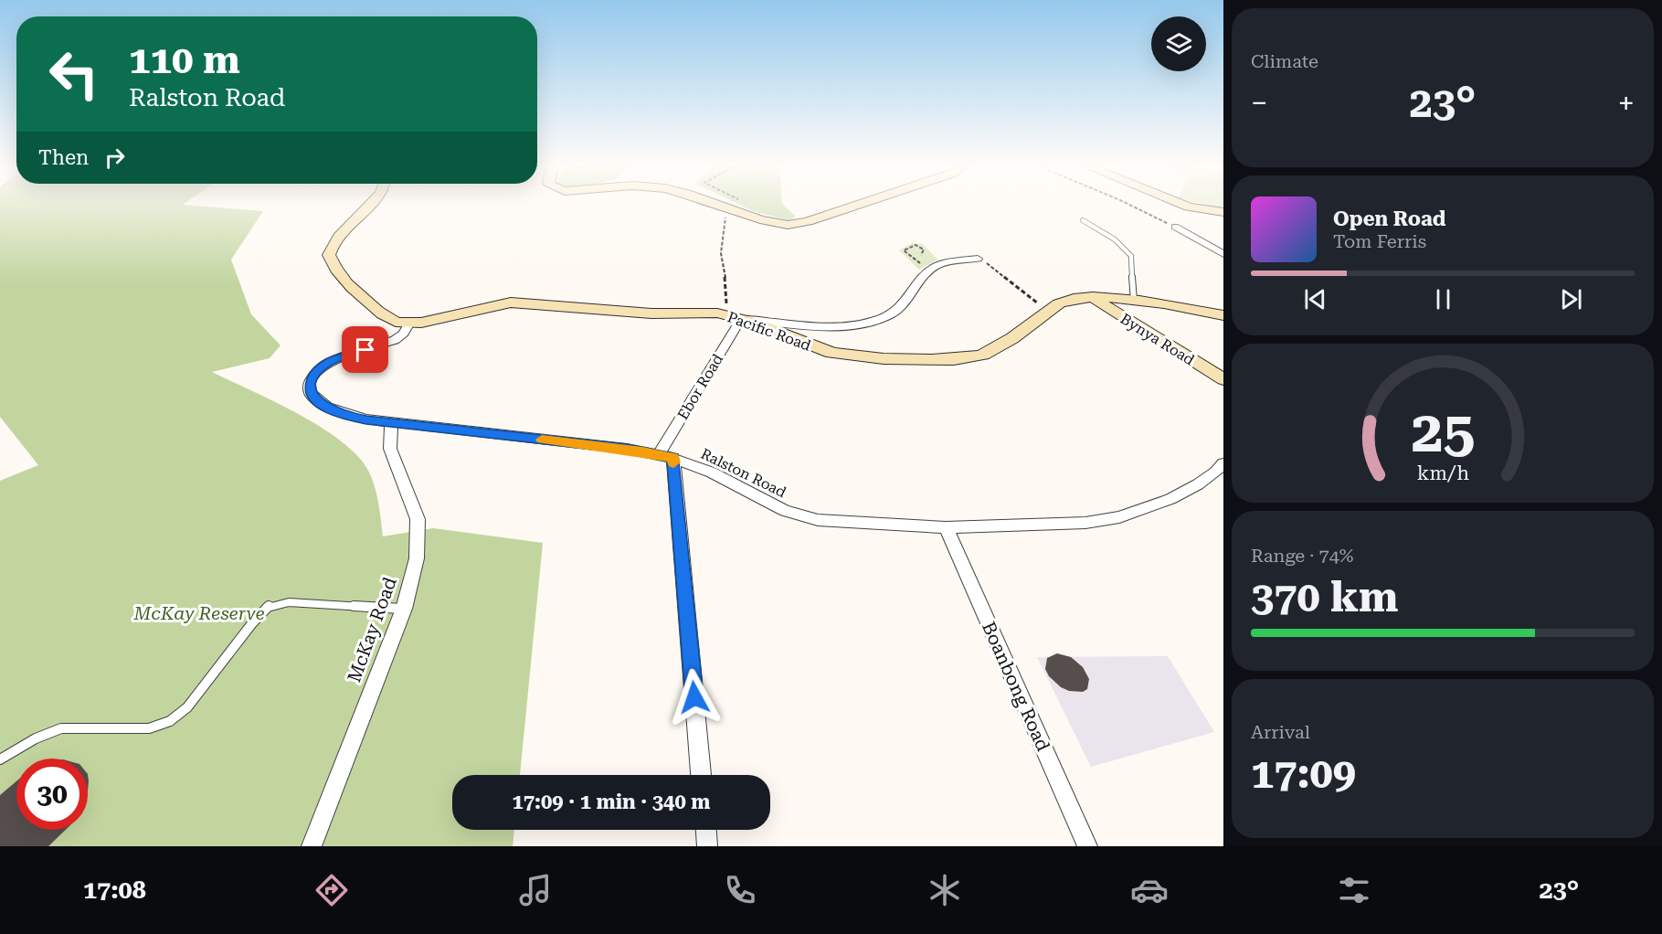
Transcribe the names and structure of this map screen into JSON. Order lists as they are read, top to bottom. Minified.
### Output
{"streets":{"street":["Pacific Road","Bynya Road","Ebor Road","Ralston Road","McKay Road","Boanbong Road"]},"crossings":[["Pacific Road","Bynya Road"],["Pacific Road","Ebor Road"],["Pacific Road","Ralston Road"],["Ebor Road","Ralston Road"],["Ralston Road","McKay Road"],["Ralston Road","Boanbong Road"]],"parks":["McKay Reserve"],"page":{"tile":["Climate",["Range · 74%","370 km"],["Arrival","17:09"]],"turn":["110 m","Ralston Road"],"heat":["−","23°","+"],"then":"Then","song":["Open Road","Tom Ferris"],"limit":"30","trip":"17:09 · 1 min · 340 m","tabs":["17:08","23°"],"gauge":["25","km/h"]}}
